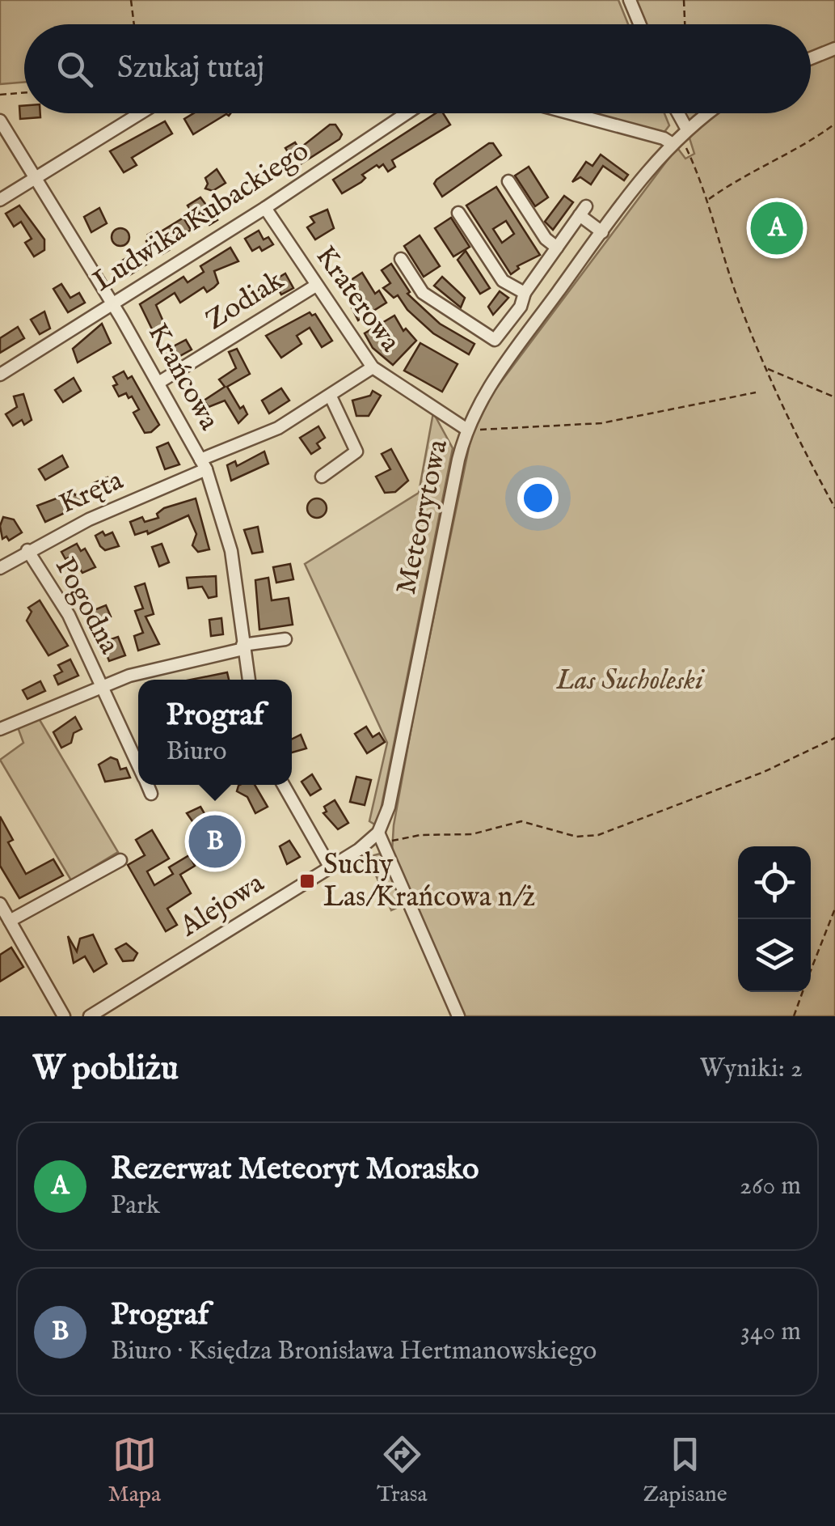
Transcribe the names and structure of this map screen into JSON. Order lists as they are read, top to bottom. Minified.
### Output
{"streets":{"street":["Ludwika Kubackiego","Kraterowa","Zodiak","Krańcowa","Kręta","Meteorytowa","Pogodna","Alejowa"]},"crossings":[["Ludwika Kubackiego","Kraterowa"],["Ludwika Kubackiego","Krańcowa"],["Kraterowa","Zodiak"],["Kraterowa","Kręta"],["Kraterowa","Meteorytowa"],["Zodiak","Krańcowa"],["Krańcowa","Kręta"],["Kręta","Pogodna"],["Meteorytowa","Alejowa"]],"parks":["Las Sucholeski"],"places":{"transit":["Suchy Las/Krańcowa n/ż"]},"page":{"search":"Szukaj tutaj","pins":["A","B"],"popup":["Prograf","Biuro"],"heading":["W pobliżu","Wyniki: 2"],"list":[{"mark":"A","name":"Rezerwat Meteoryt Morasko","note":"Park","value":"260 m"},{"mark":"B","name":"Prograf","note":"Biuro · Księdza Bronisława Hertmanowskiego","value":"340 m"}],"nav":["Mapa","Trasa","Zapisane"]}}
